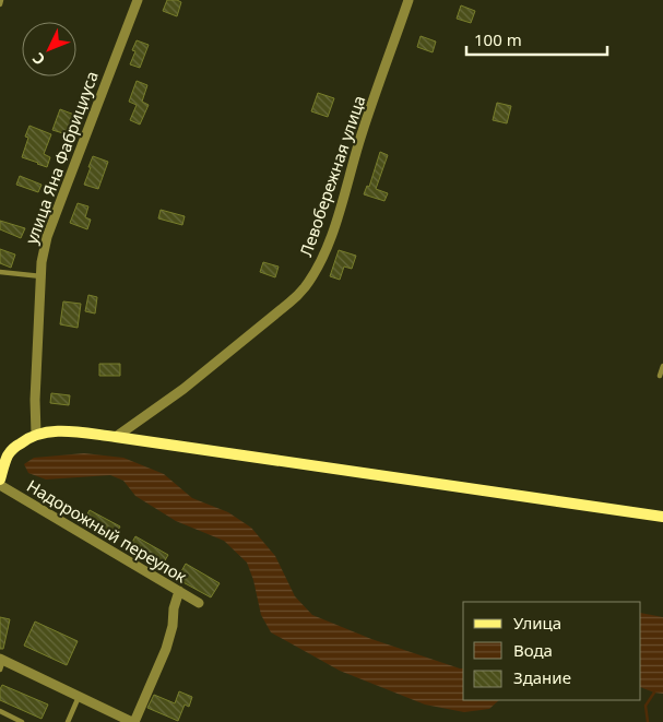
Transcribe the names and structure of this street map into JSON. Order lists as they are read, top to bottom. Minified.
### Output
{"streets":{"street":["улица Яна Фабрициуса","Левобережная улица","Надорожный переулок"]},"legend":["Улица","Вода","Здание"],"scale_bar":"100 m","north":"bottom left"}
